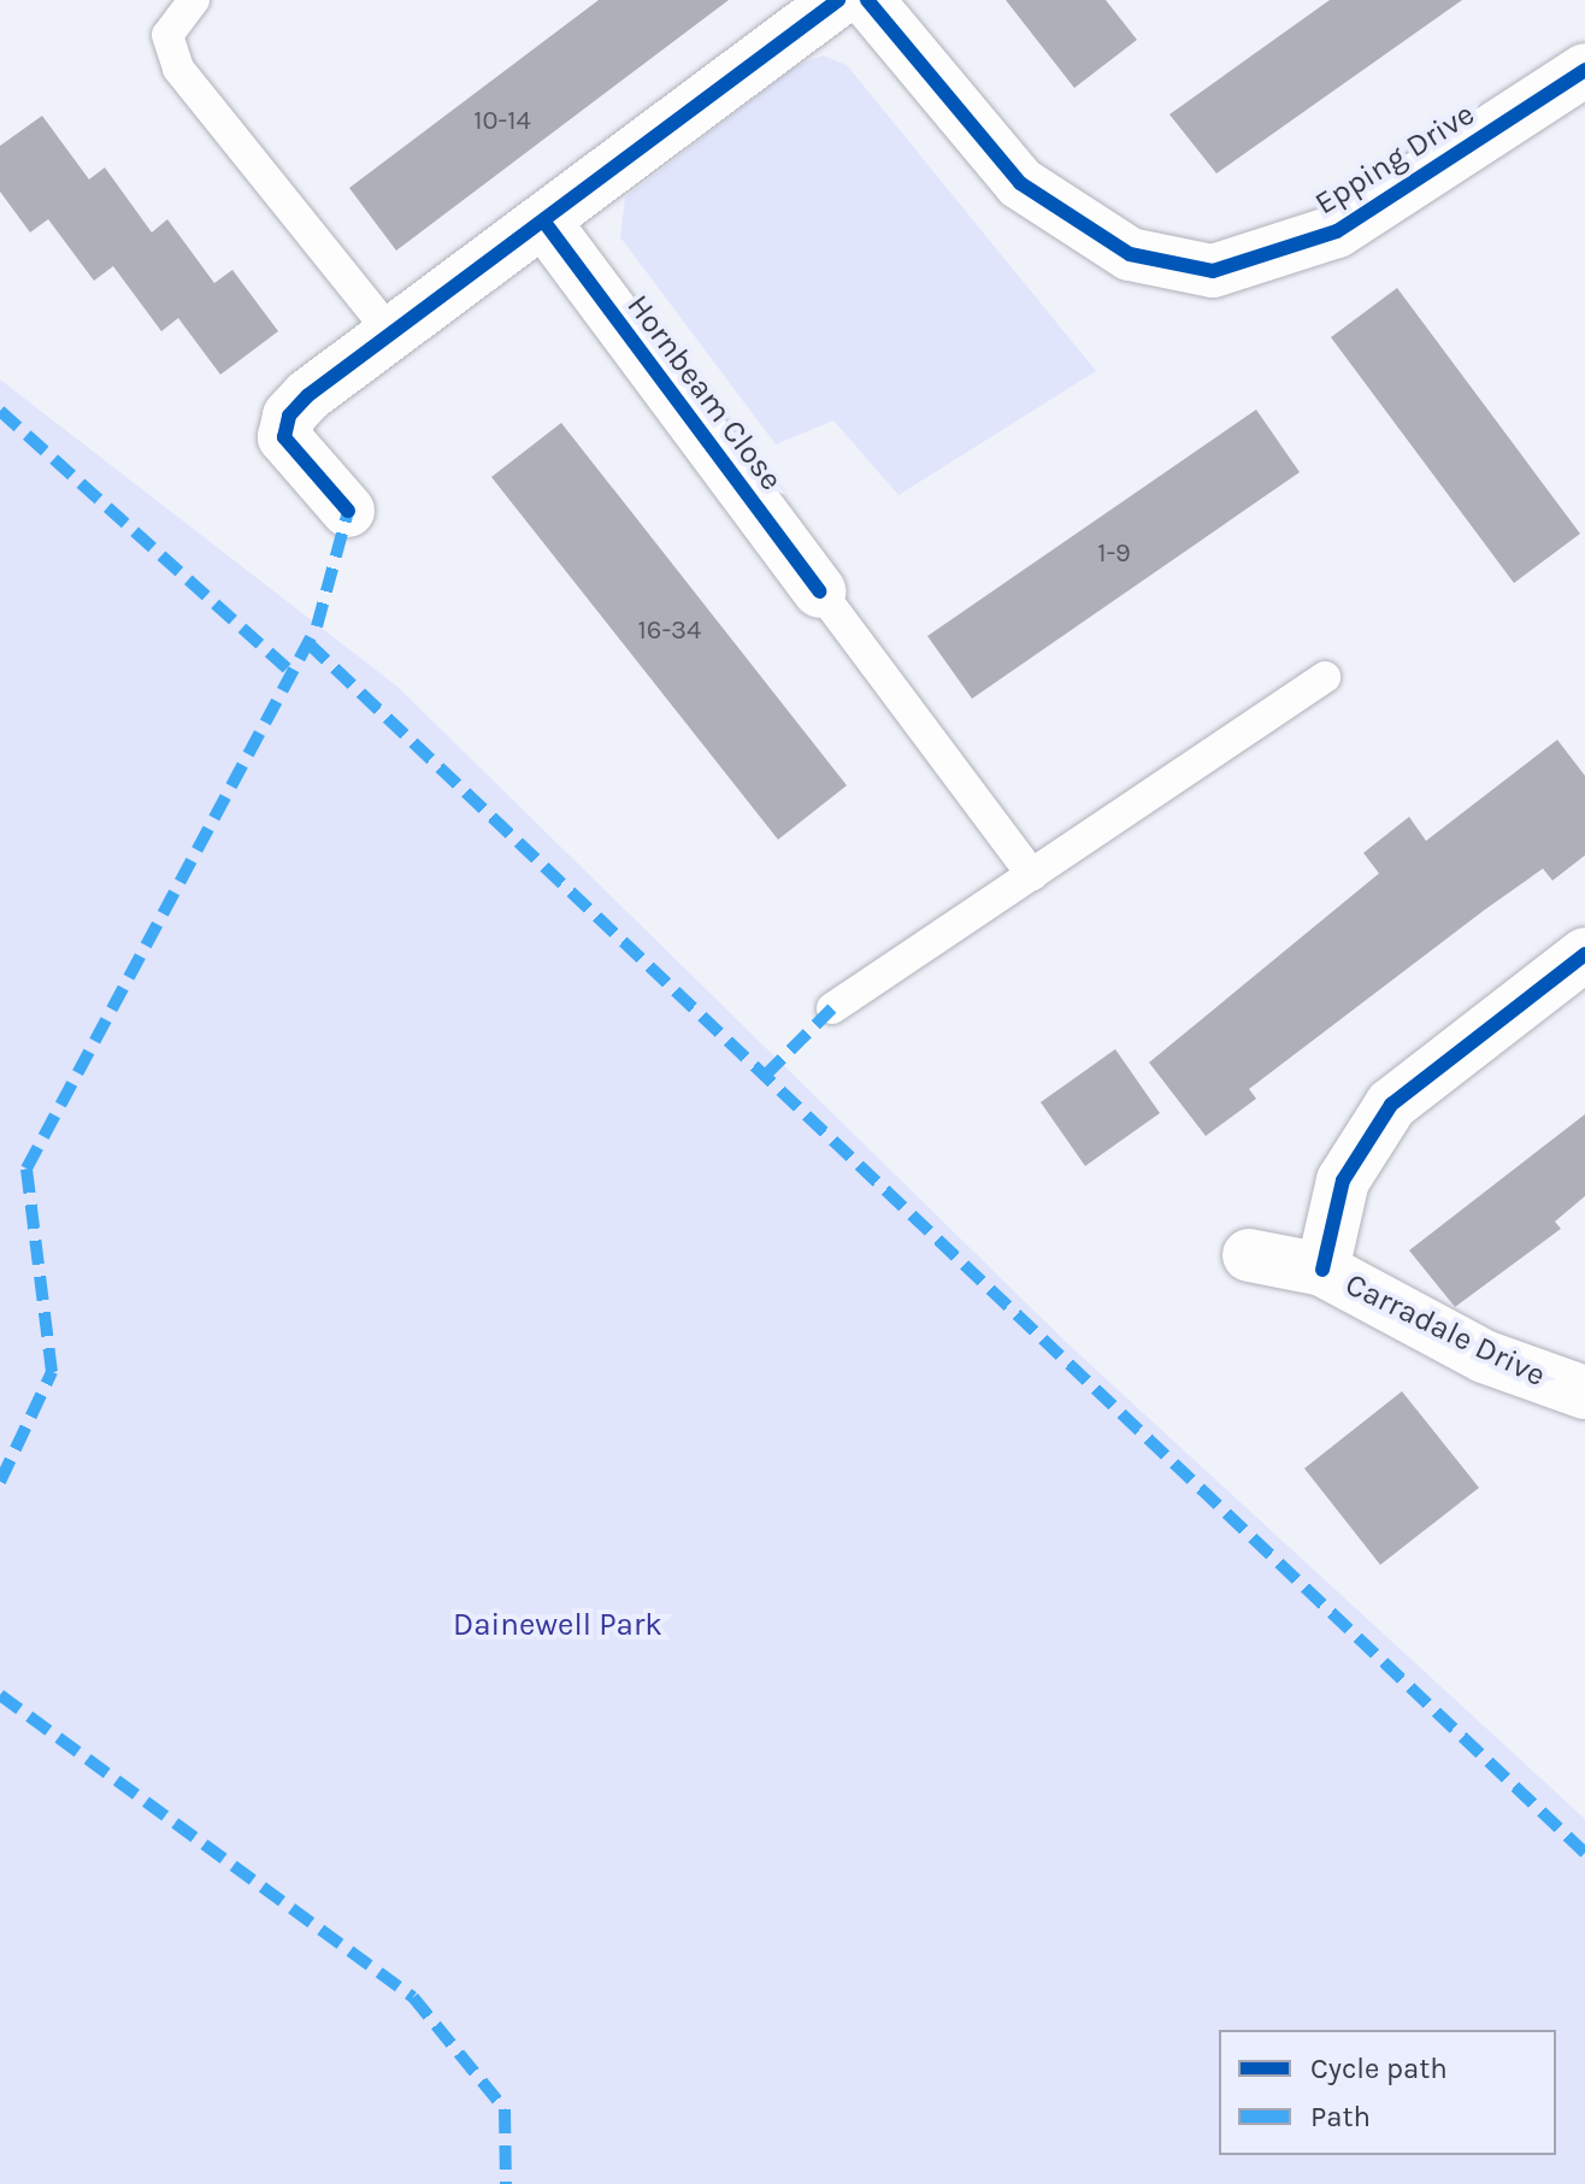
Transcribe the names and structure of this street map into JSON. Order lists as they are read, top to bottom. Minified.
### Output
{"streets":{"street":["Epping Drive","Hornbeam Close","Carradale Drive"]},"parks":["Dainewell Park"],"house_numbers":["10-14","1-9","16-34"],"legend":["Cycle path","Path"]}
